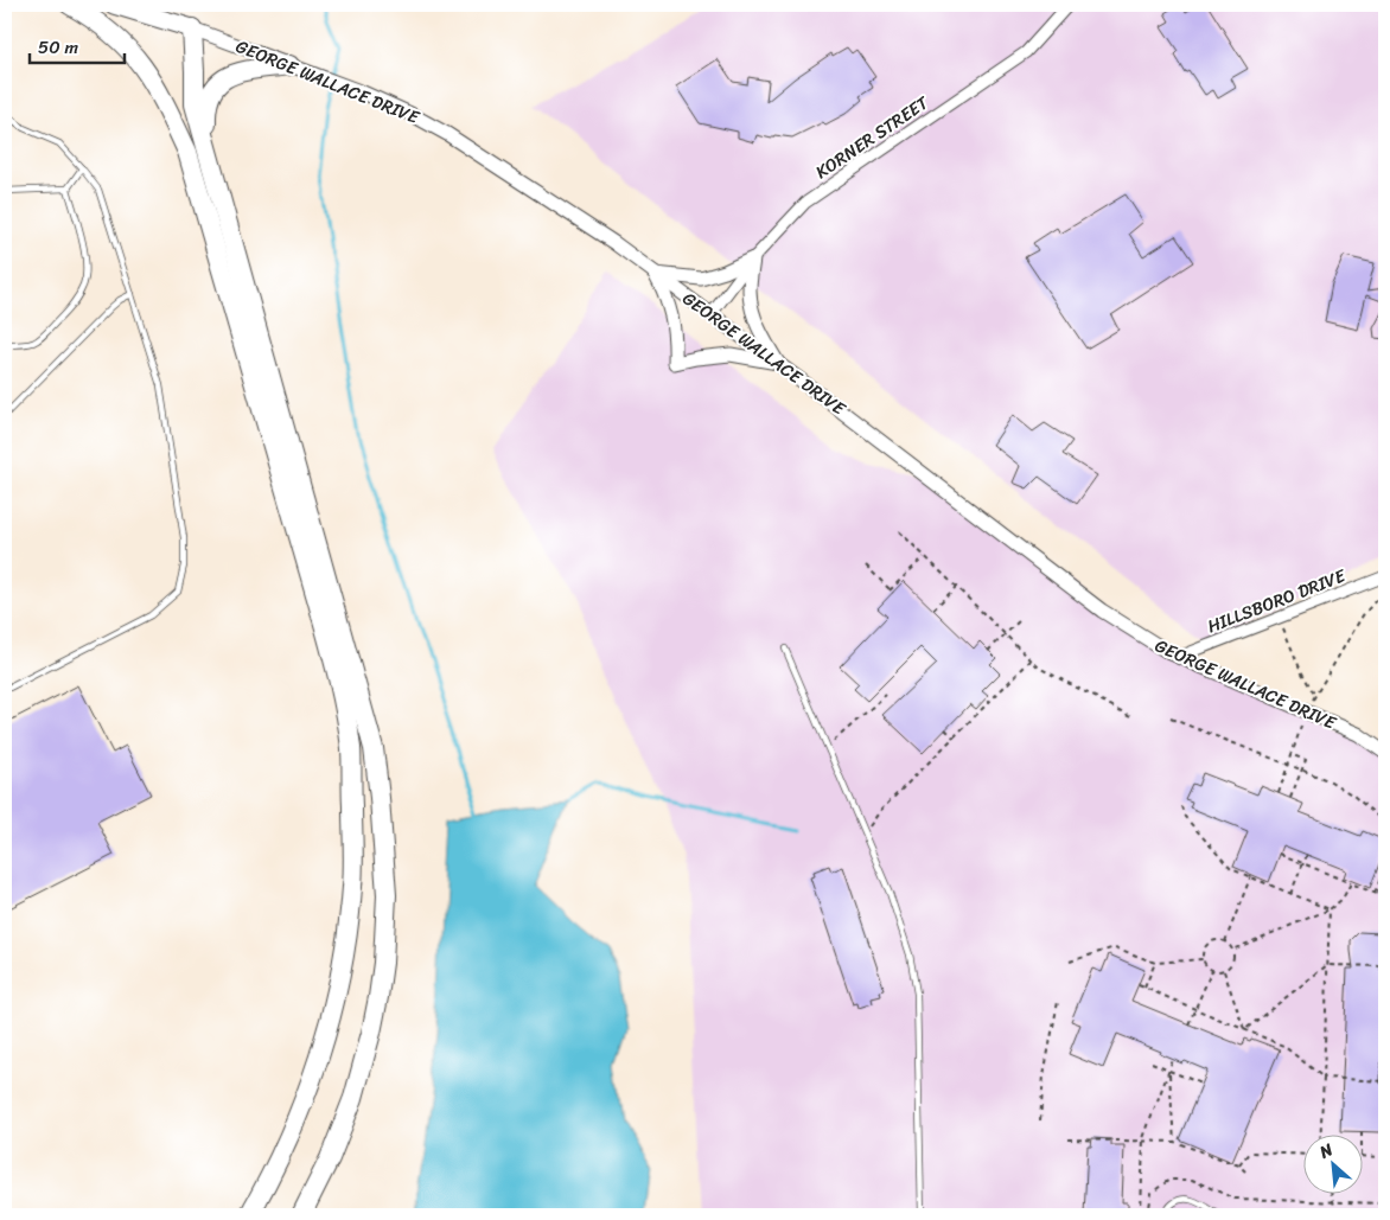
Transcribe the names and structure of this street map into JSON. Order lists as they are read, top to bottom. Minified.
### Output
{"streets":{"highway":["GEORGE WALLACE DRIVE"],"street":["KORNER STREET","HILLSBORO DRIVE"]},"crossings":[["GEORGE WALLACE DRIVE","KORNER STREET"],["GEORGE WALLACE DRIVE","HILLSBORO DRIVE"]],"scale_bar":"50 m","north":"top left"}
